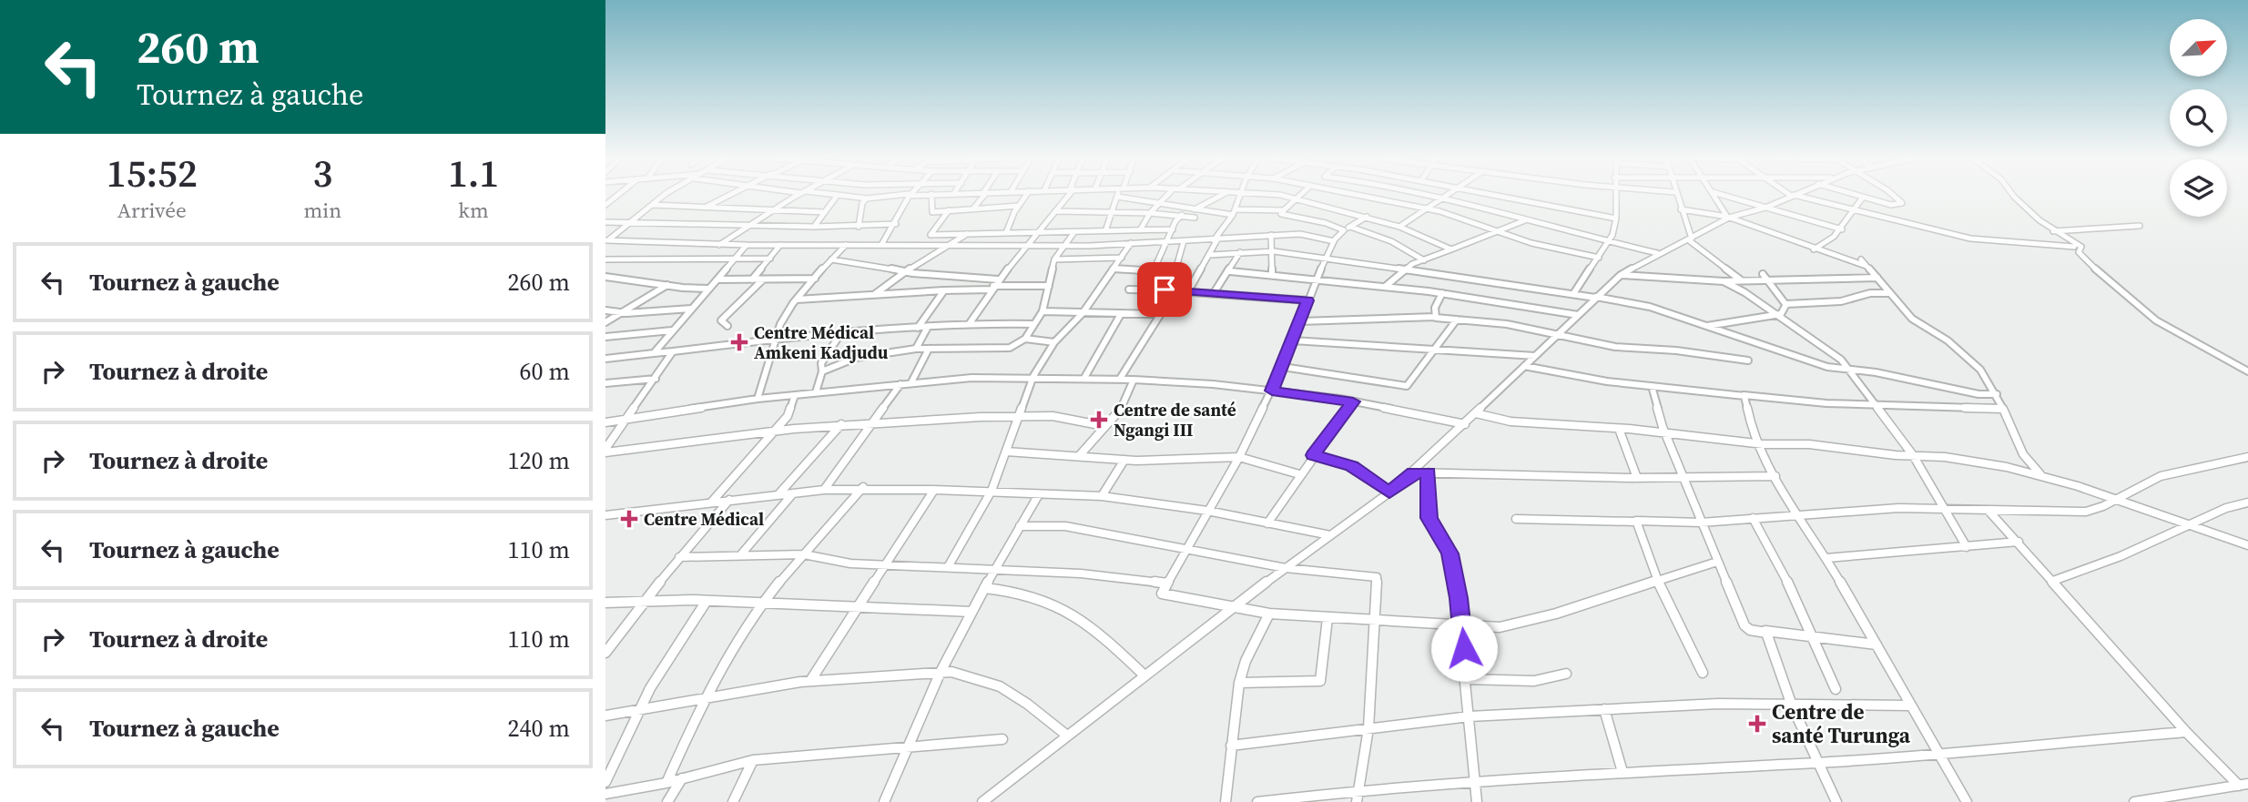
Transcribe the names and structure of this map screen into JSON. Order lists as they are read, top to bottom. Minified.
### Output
{"places":{"health":["Centre Médical Amkeni Kadjudu","Centre de santé Ngangi III","Centre Médical","Centre de santé Turunga"]},"north":"top right","page":{"turn":["260 m","Tournez à gauche"],"eta":["15:52","Arrivée","3","min","1.1","km"],"list":[{"name":"Tournez à gauche","value":"260 m"},{"name":"Tournez à droite","value":"60 m"},{"name":"Tournez à droite","value":"120 m"},{"name":"Tournez à gauche","value":"110 m"},{"name":"Tournez à droite","value":"110 m"},{"name":"Tournez à gauche","value":"240 m"}]}}
